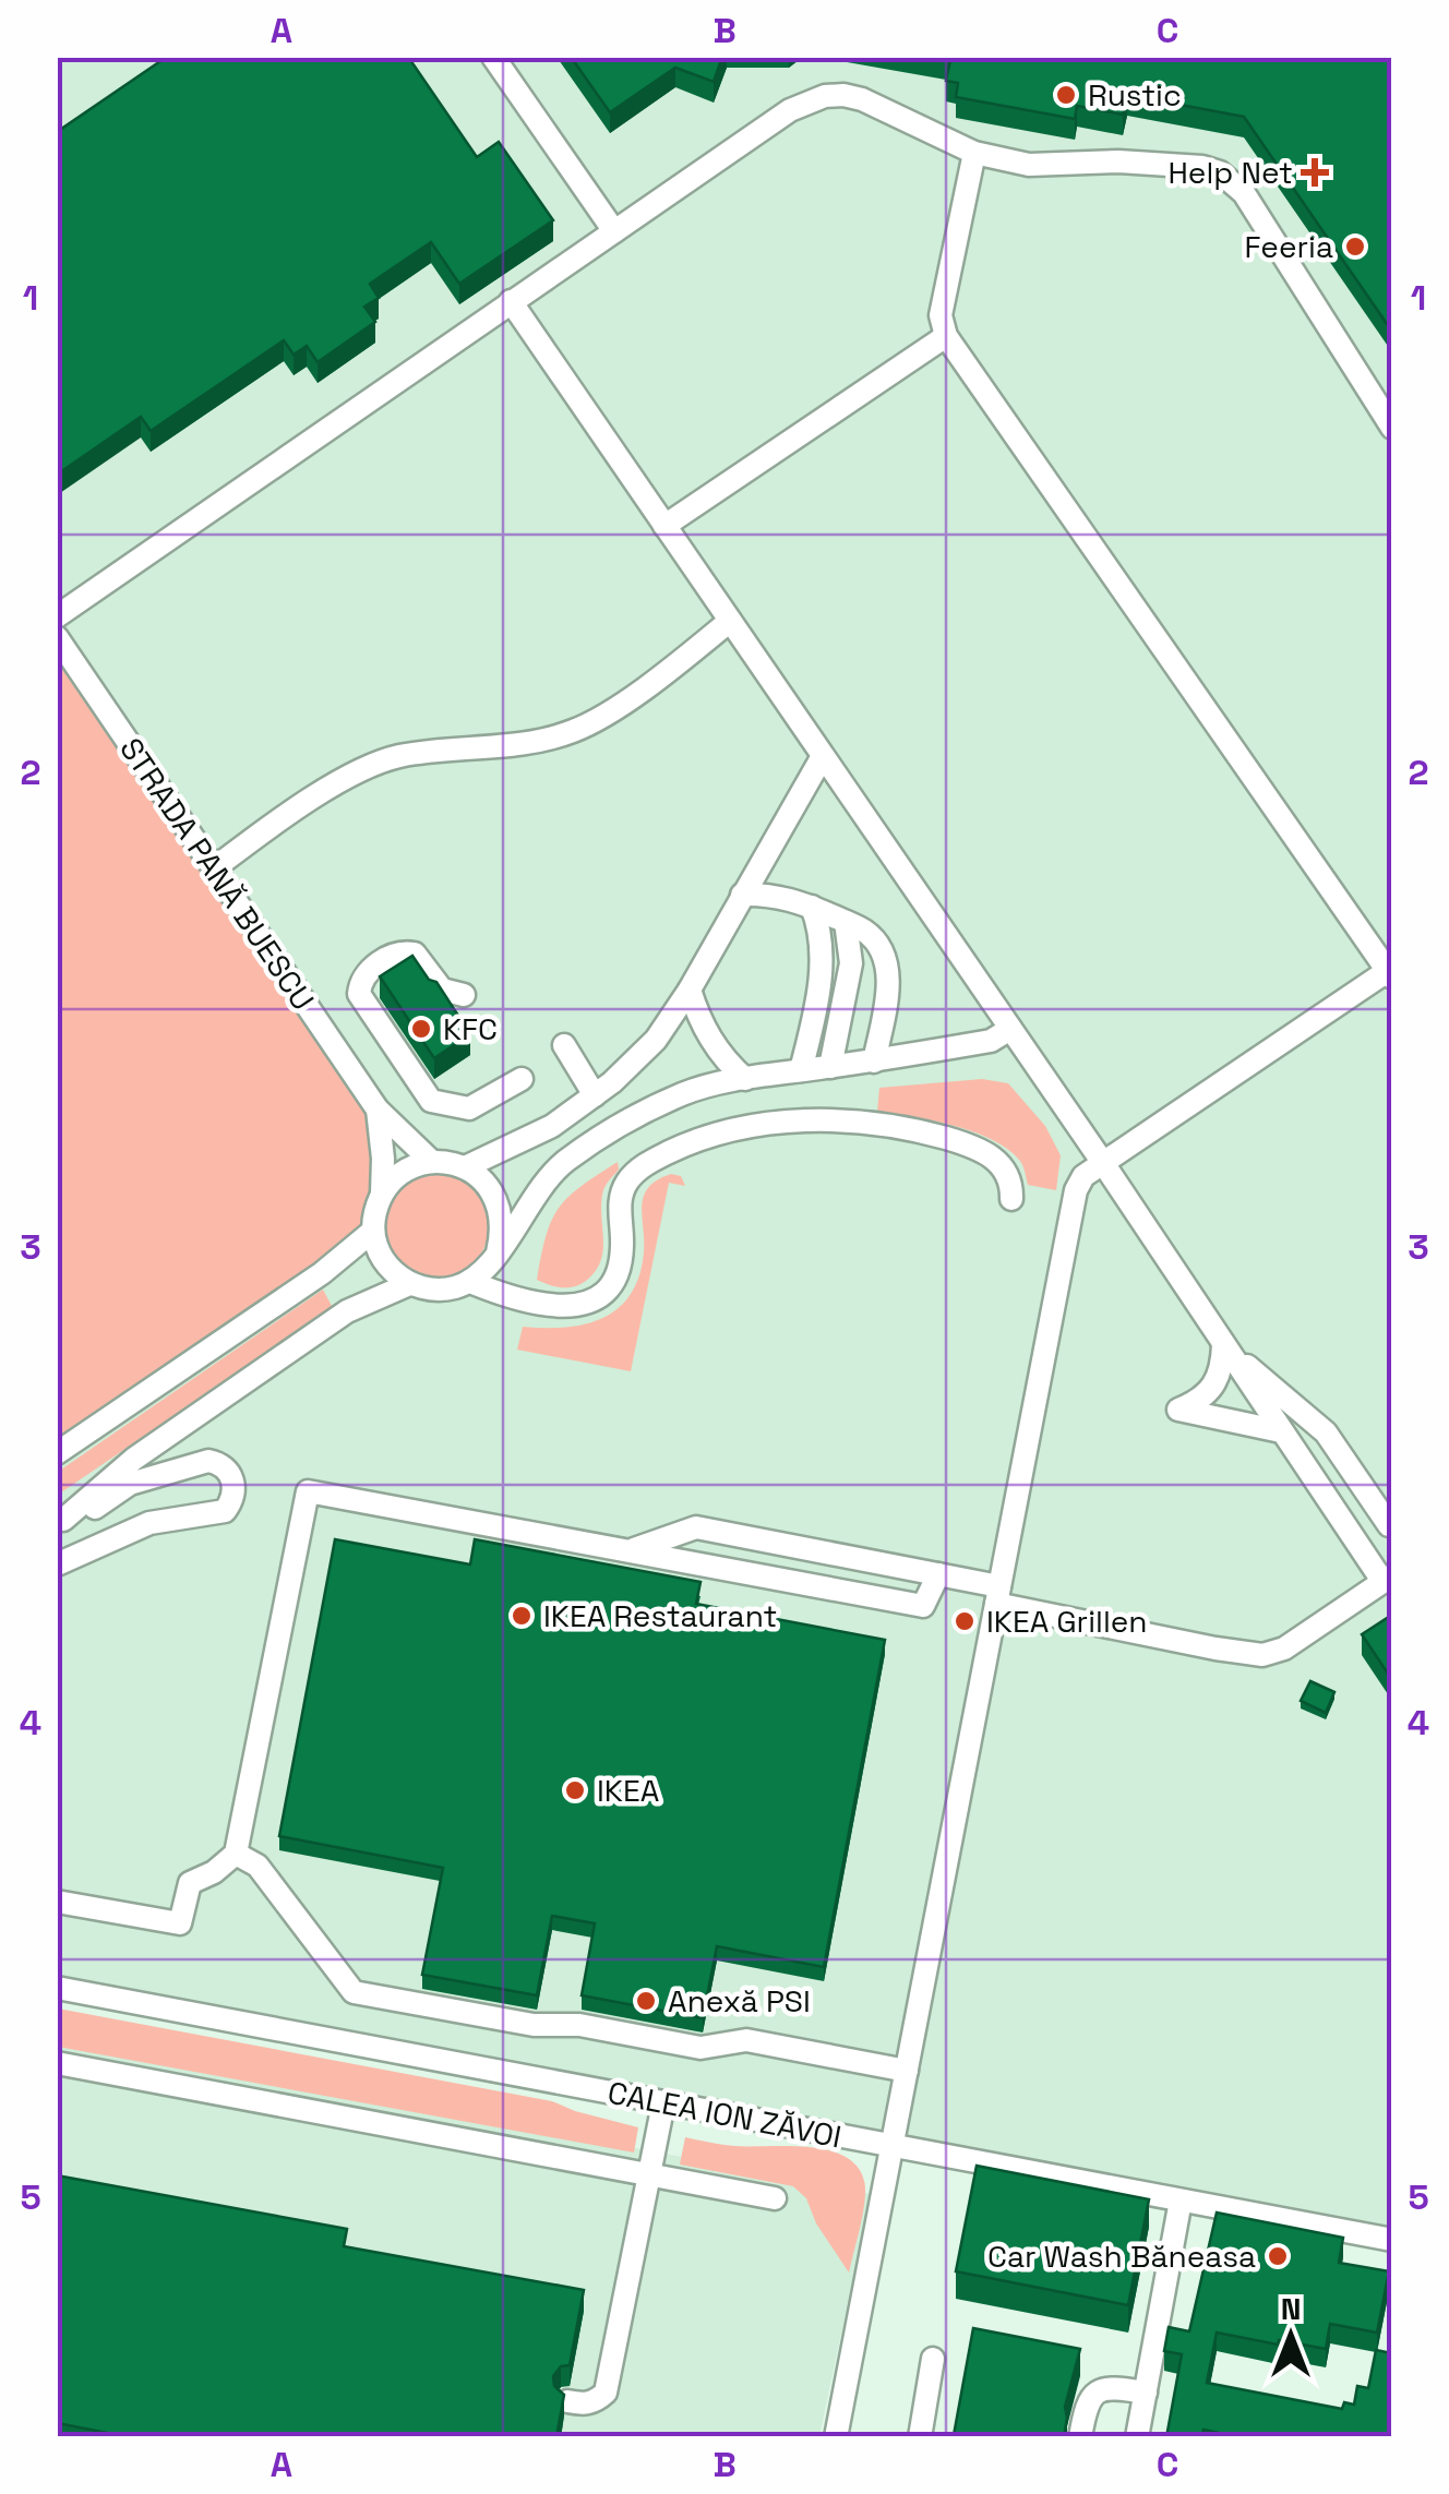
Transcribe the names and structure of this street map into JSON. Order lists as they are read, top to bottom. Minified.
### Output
{"streets":{"street":["STRADA PANĂ BUESCU","CALEA ION ZĂVOI"]},"places":{"other":["Rustic","Feeria","KFC","IKEA Restaurant","IKEA Grillen","IKEA","Anexă PSI","Car Wash Băneasa"],"health":["Help Net"]},"north":"top","grid":{"columns":["A","B","C"],"rows":["1","2","3","4","5"]}}
